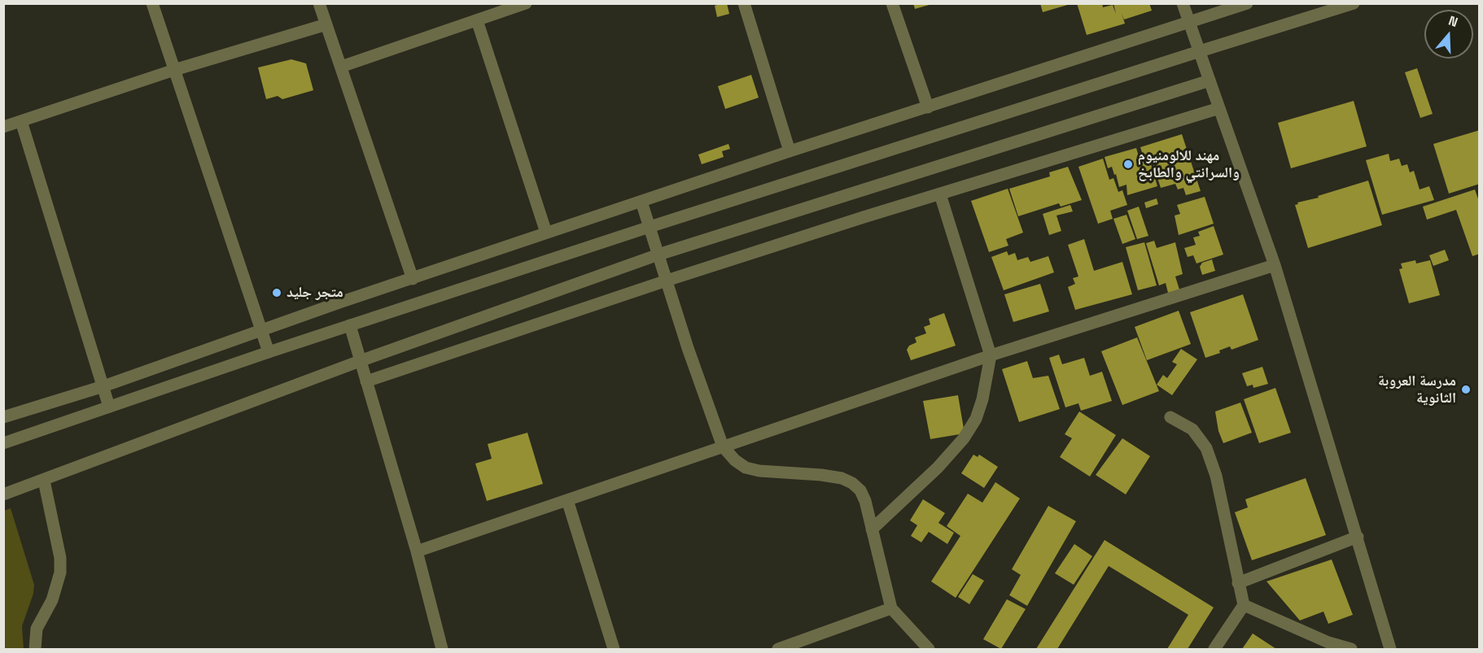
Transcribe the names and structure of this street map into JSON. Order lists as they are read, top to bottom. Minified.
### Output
{"places":["مهند للالومنيوم والسرانتي والطابخ","متجر جليد","مدرسة العروبة الثانوية"],"north":"top"}
